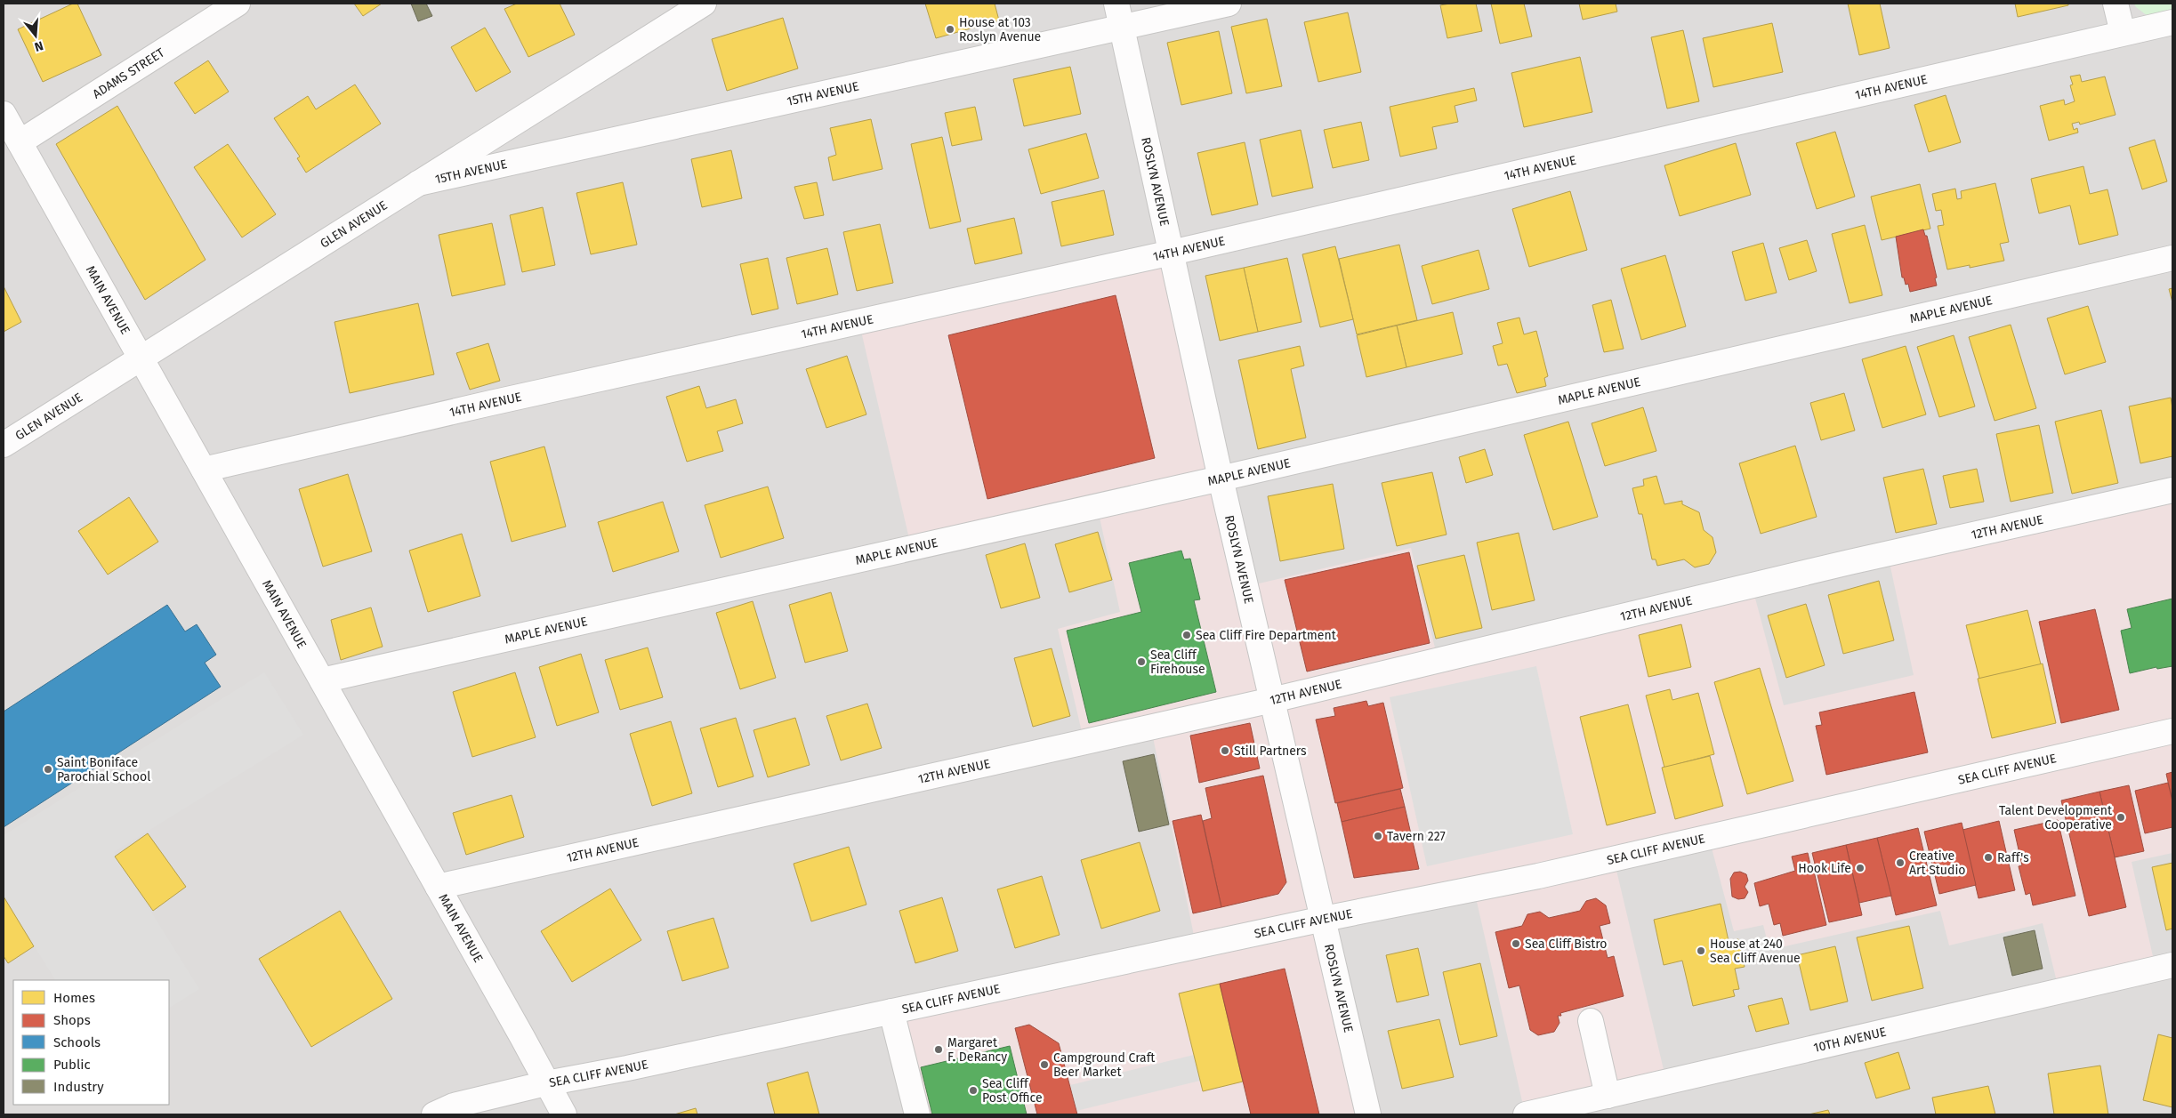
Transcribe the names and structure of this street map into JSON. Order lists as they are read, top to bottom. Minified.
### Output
{"streets":{"street":["ADAMS STREET","14TH AVENUE","15TH AVENUE","ROSLYN AVENUE","GLEN AVENUE","MAIN AVENUE","MAPLE AVENUE","12TH AVENUE","SEA CLIFF AVENUE","10TH AVENUE"]},"crossings":[["ADAMS STREET","MAIN AVENUE"],["14TH AVENUE","ROSLYN AVENUE"],["14TH AVENUE","MAIN AVENUE"],["15TH AVENUE","ROSLYN AVENUE"],["15TH AVENUE","GLEN AVENUE"],["ROSLYN AVENUE","MAPLE AVENUE"],["ROSLYN AVENUE","12TH AVENUE"],["ROSLYN AVENUE","SEA CLIFF AVENUE"],["GLEN AVENUE","MAIN AVENUE"],["MAIN AVENUE","MAPLE AVENUE"],["MAIN AVENUE","12TH AVENUE"],["MAIN AVENUE","SEA CLIFF AVENUE"]],"places":["House at 103 Roslyn Avenue","Sea Cliff Fire Department","Sea Cliff Firehouse","Still Partners","Saint Boniface Parochial School","Talent Development Cooperative","Tavern 227","Raff's","Creative Art Studio","Hook Life","Sea Cliff Bistro","House at 240 Sea Cliff Avenue","Margaret F. DeRancy","Campground Craft Beer Market","Sea Cliff Post Office"],"legend":["Homes","Shops","Schools","Public","Industry"],"north":"bottom"}
